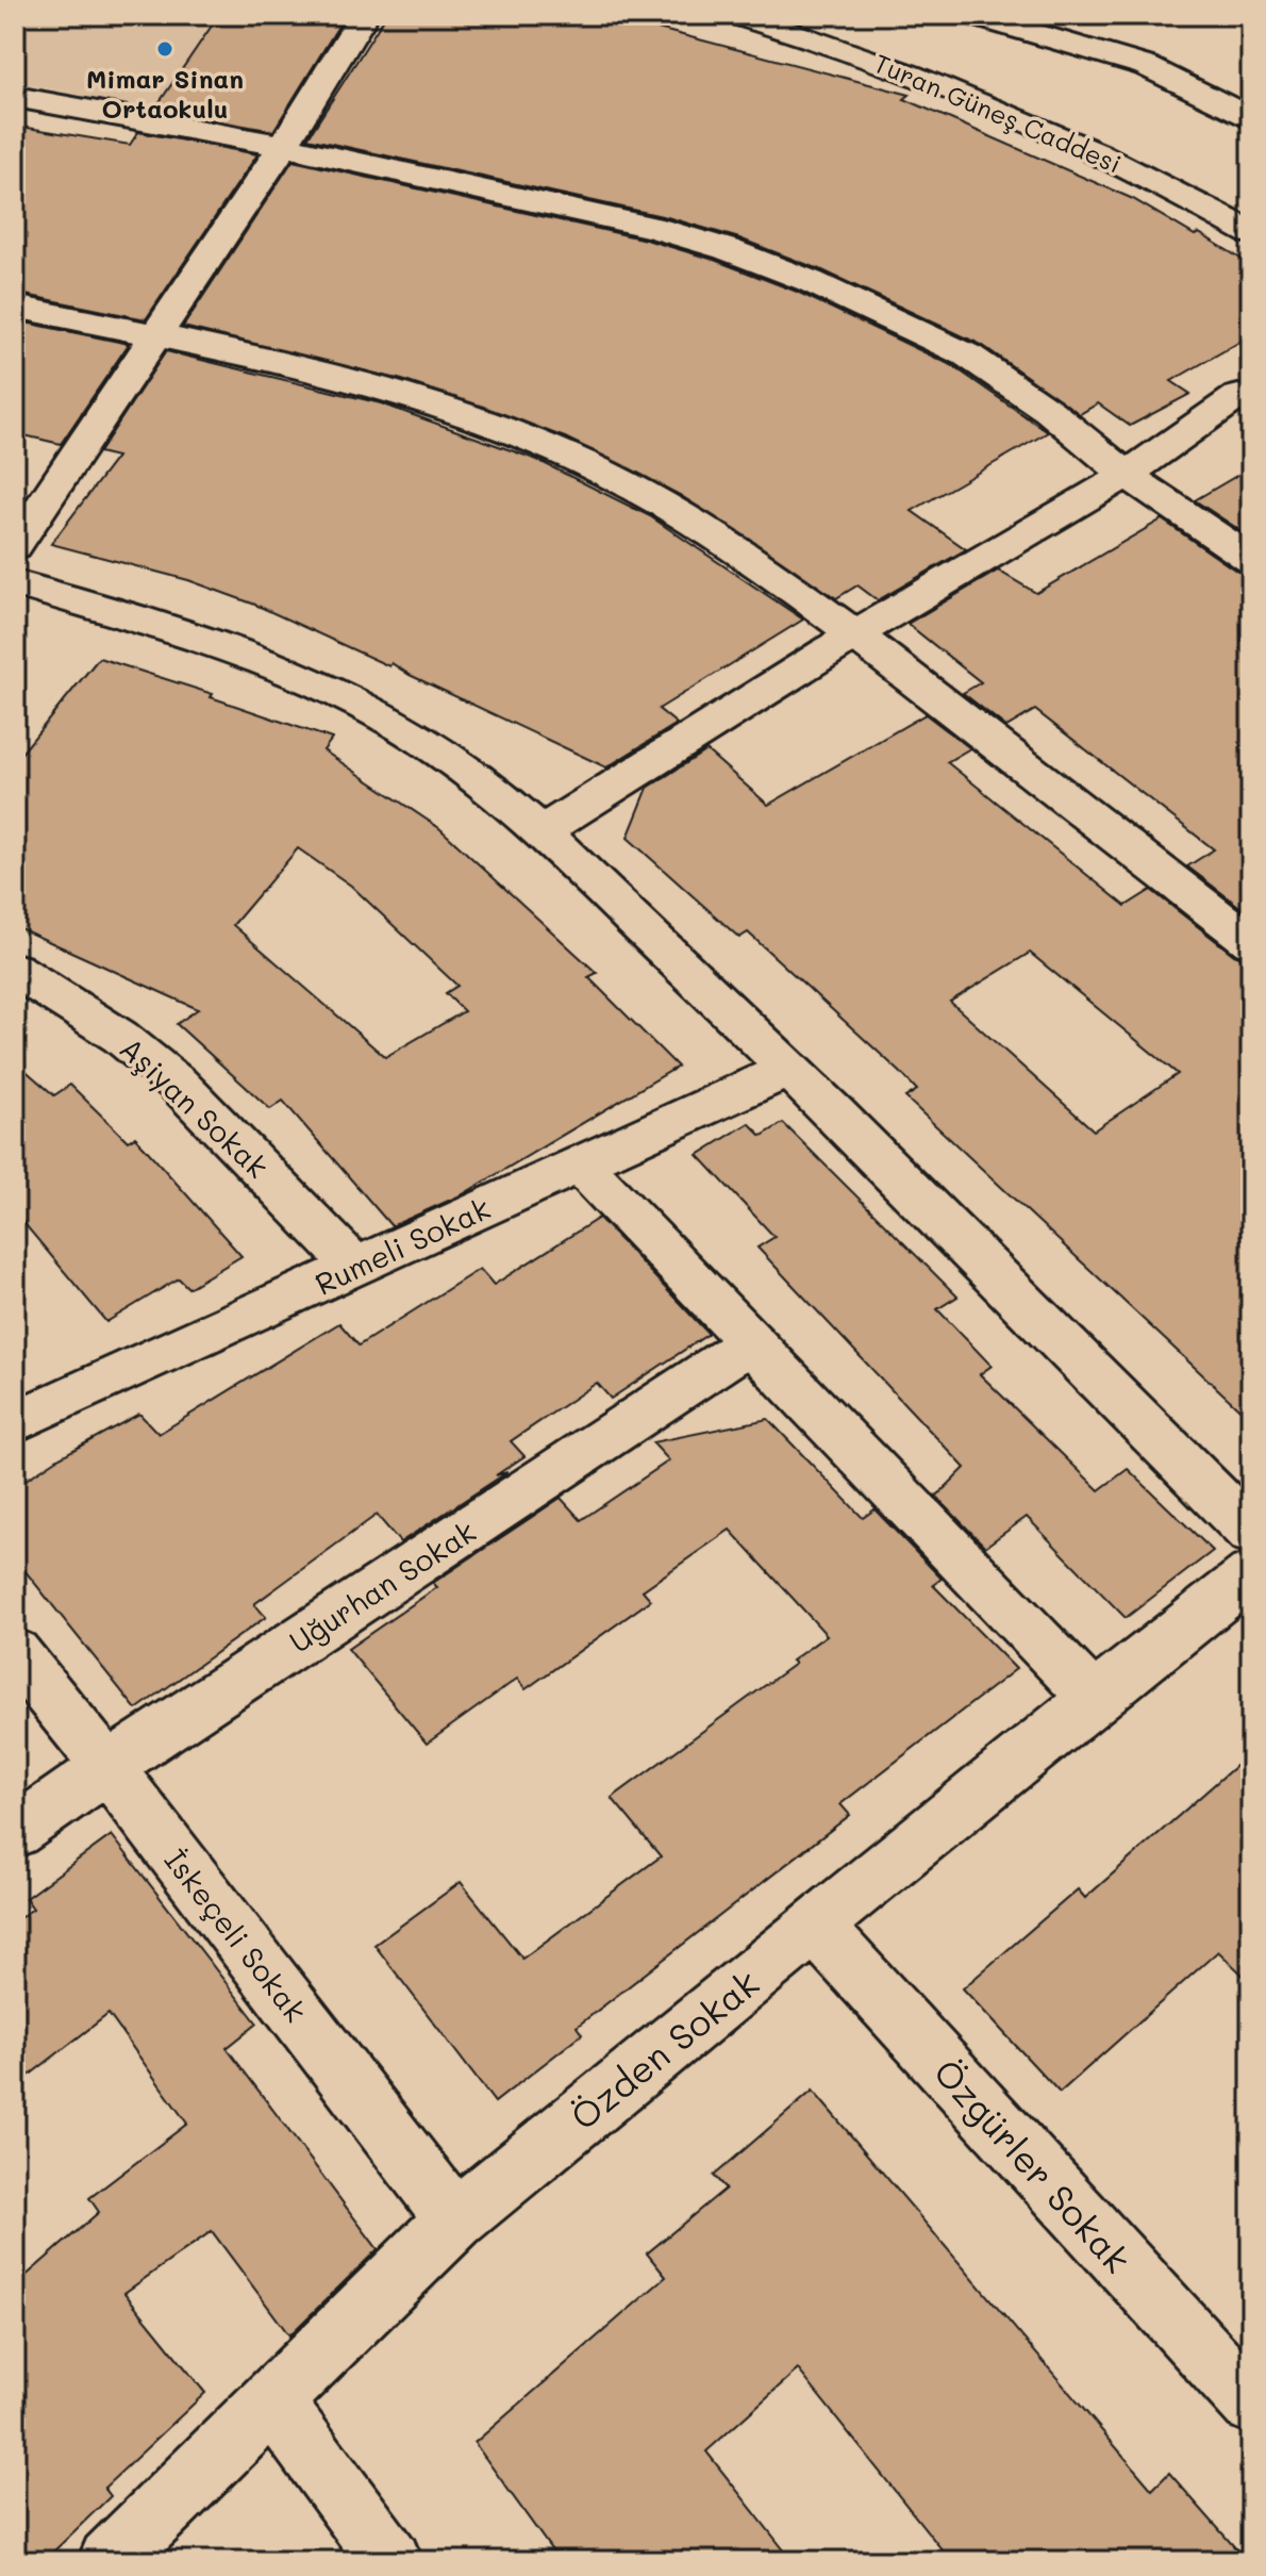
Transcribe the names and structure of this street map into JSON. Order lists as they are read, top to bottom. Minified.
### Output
{"streets":{"street":["Turan Güneş Caddesi","Aşiyan Sokak","Rumeli Sokak","Uğurhan Sokak","İskeçeli Sokak","Özden Sokak","Özgürler Sokak"]},"crossings":[["Aşiyan Sokak","Rumeli Sokak"],["Uğurhan Sokak","İskeçeli Sokak"],["İskeçeli Sokak","Özden Sokak"],["Özden Sokak","Özgürler Sokak"]],"places":["Mimar Sinan Ortaokulu"]}
